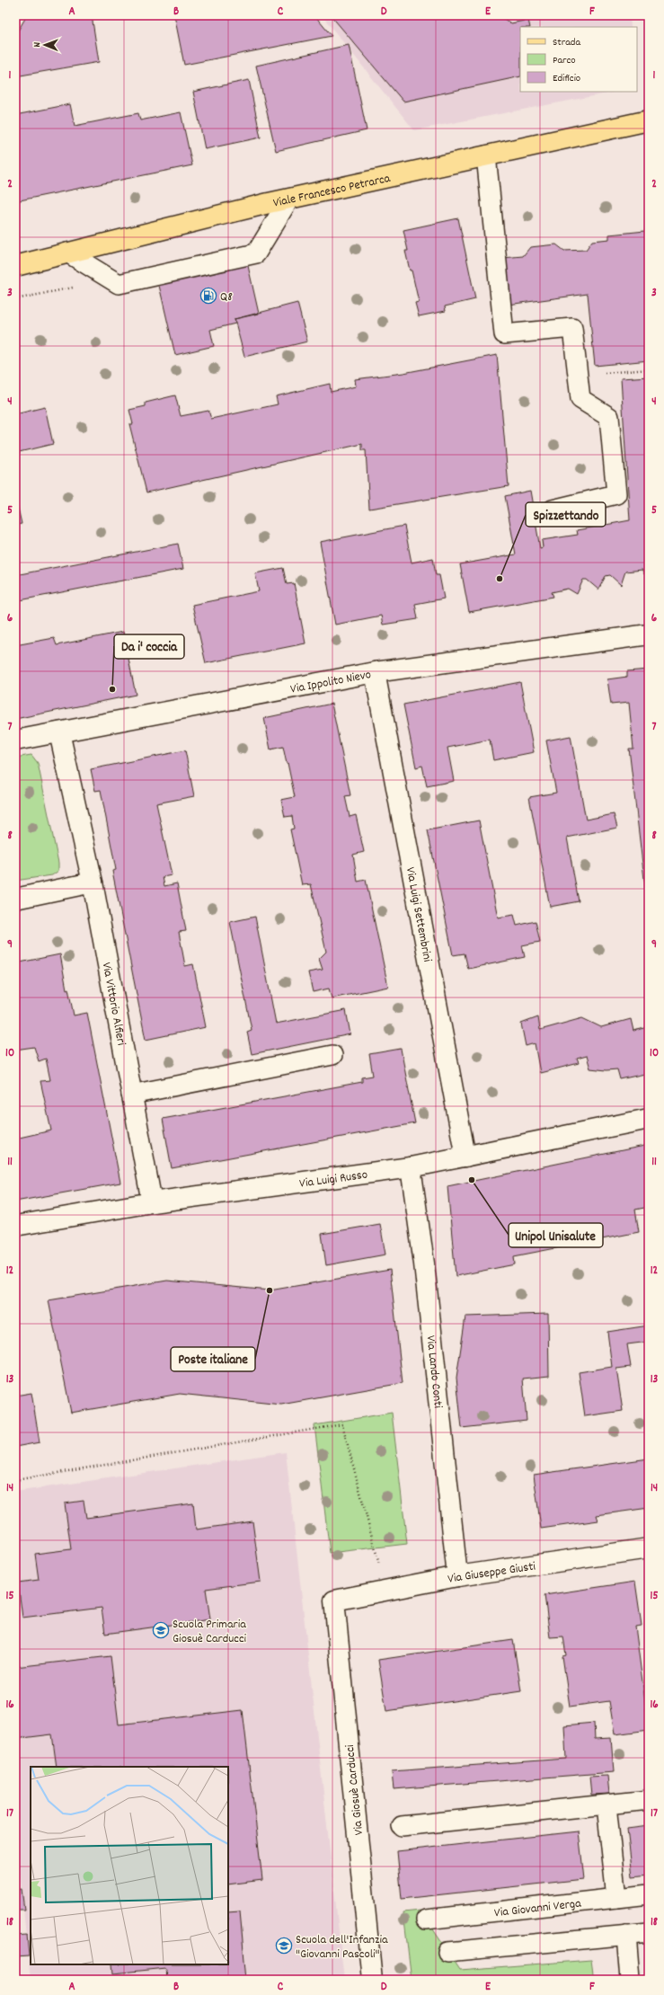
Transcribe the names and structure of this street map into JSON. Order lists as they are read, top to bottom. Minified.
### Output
{"streets":{"main road":["Viale Francesco Petrarca"],"street":["Via Ippolito Nievo","Via Luigi Settembrini","Via Vittorio Alfieri","Via Luigi Russo","Via Lando Conti","Via Giuseppe Giusti","Via Giosuè Carducci"],"lane":["Via Giovanni Verga"]},"crossings":[["Via Ippolito Nievo","Via Luigi Settembrini"],["Via Ippolito Nievo","Via Vittorio Alfieri"],["Via Luigi Settembrini","Via Luigi Russo"],["Via Vittorio Alfieri","Via Luigi Russo"],["Via Luigi Russo","Via Lando Conti"],["Via Lando Conti","Via Giuseppe Giusti"],["Via Giuseppe Giusti","Via Giosuè Carducci"]],"places":{"fuel station":["Q8"],"other":["Spizzettando","Da i' coccia","Unipol Unisalute","Poste italiane"],"school or university":["Scuola Primaria Giosuè Carducci","Scuola dell'Infanzia \"Giovanni Pascoli\""]},"legend":["Strada","Parco","Edificio"],"north":"left","grid":{"columns":["A","B","C","D","E","F"],"rows":["1","2","3","4","5","6","7","8","9","10","11","12","13","14","15","16","17","18"]}}
